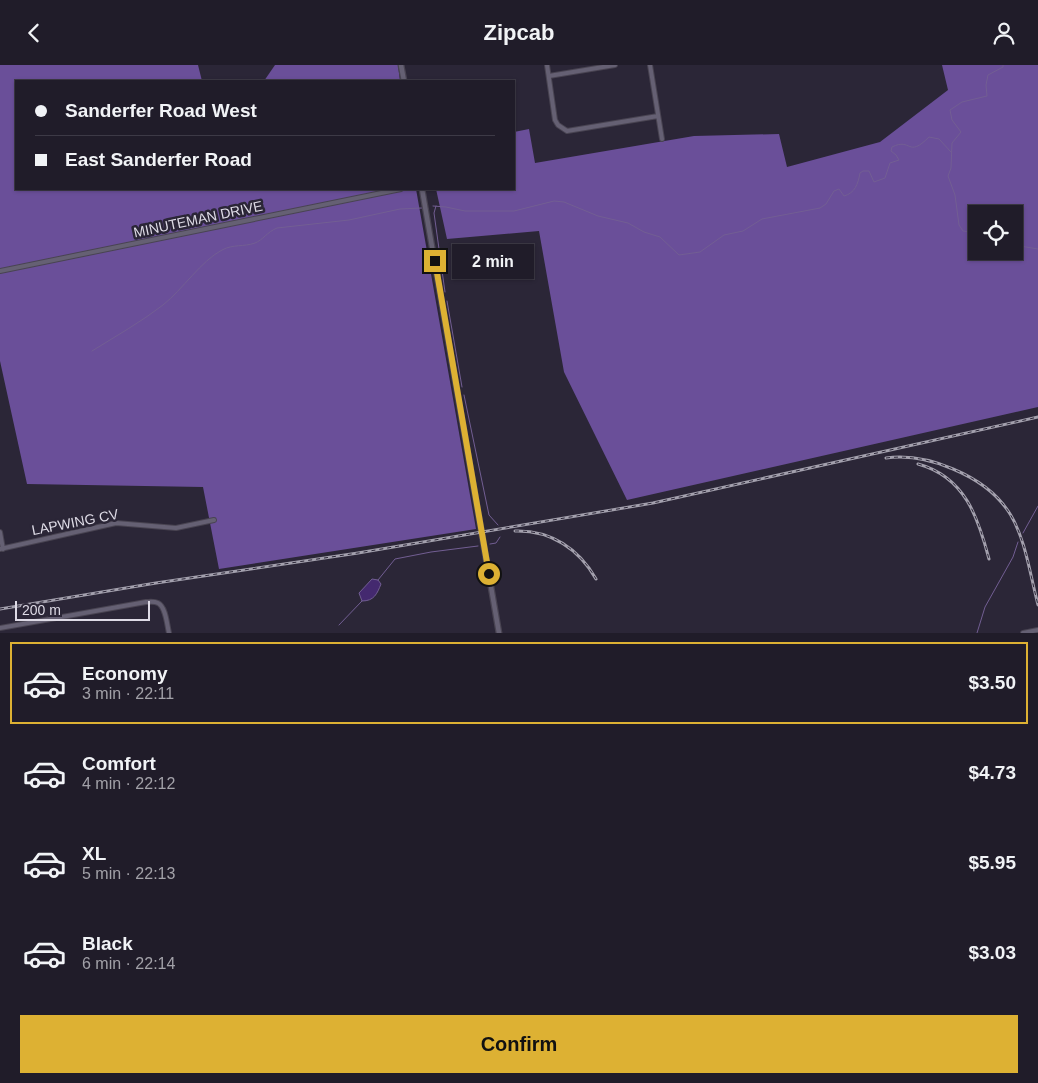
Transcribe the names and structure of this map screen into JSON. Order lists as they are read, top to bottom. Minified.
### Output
{"streets":{"street":["MINUTEMAN DRIVE","LAPWING CV"]},"scale_bar":"200 m","page":{"header":"Zipcab","banner":["Sanderfer Road West","East Sanderfer Road"],"bubble":"2 min","scale":"200 m","list":[{"name":"Economy","note":"3 min · 22:11","value":"$3.50"},{"name":"Comfort","note":"4 min · 22:12","value":"$4.73"},{"name":"XL","note":"5 min · 22:13","value":"$5.95"},{"name":"Black","note":"6 min · 22:14","value":"$3.03"}],"buttons":"Confirm"}}
